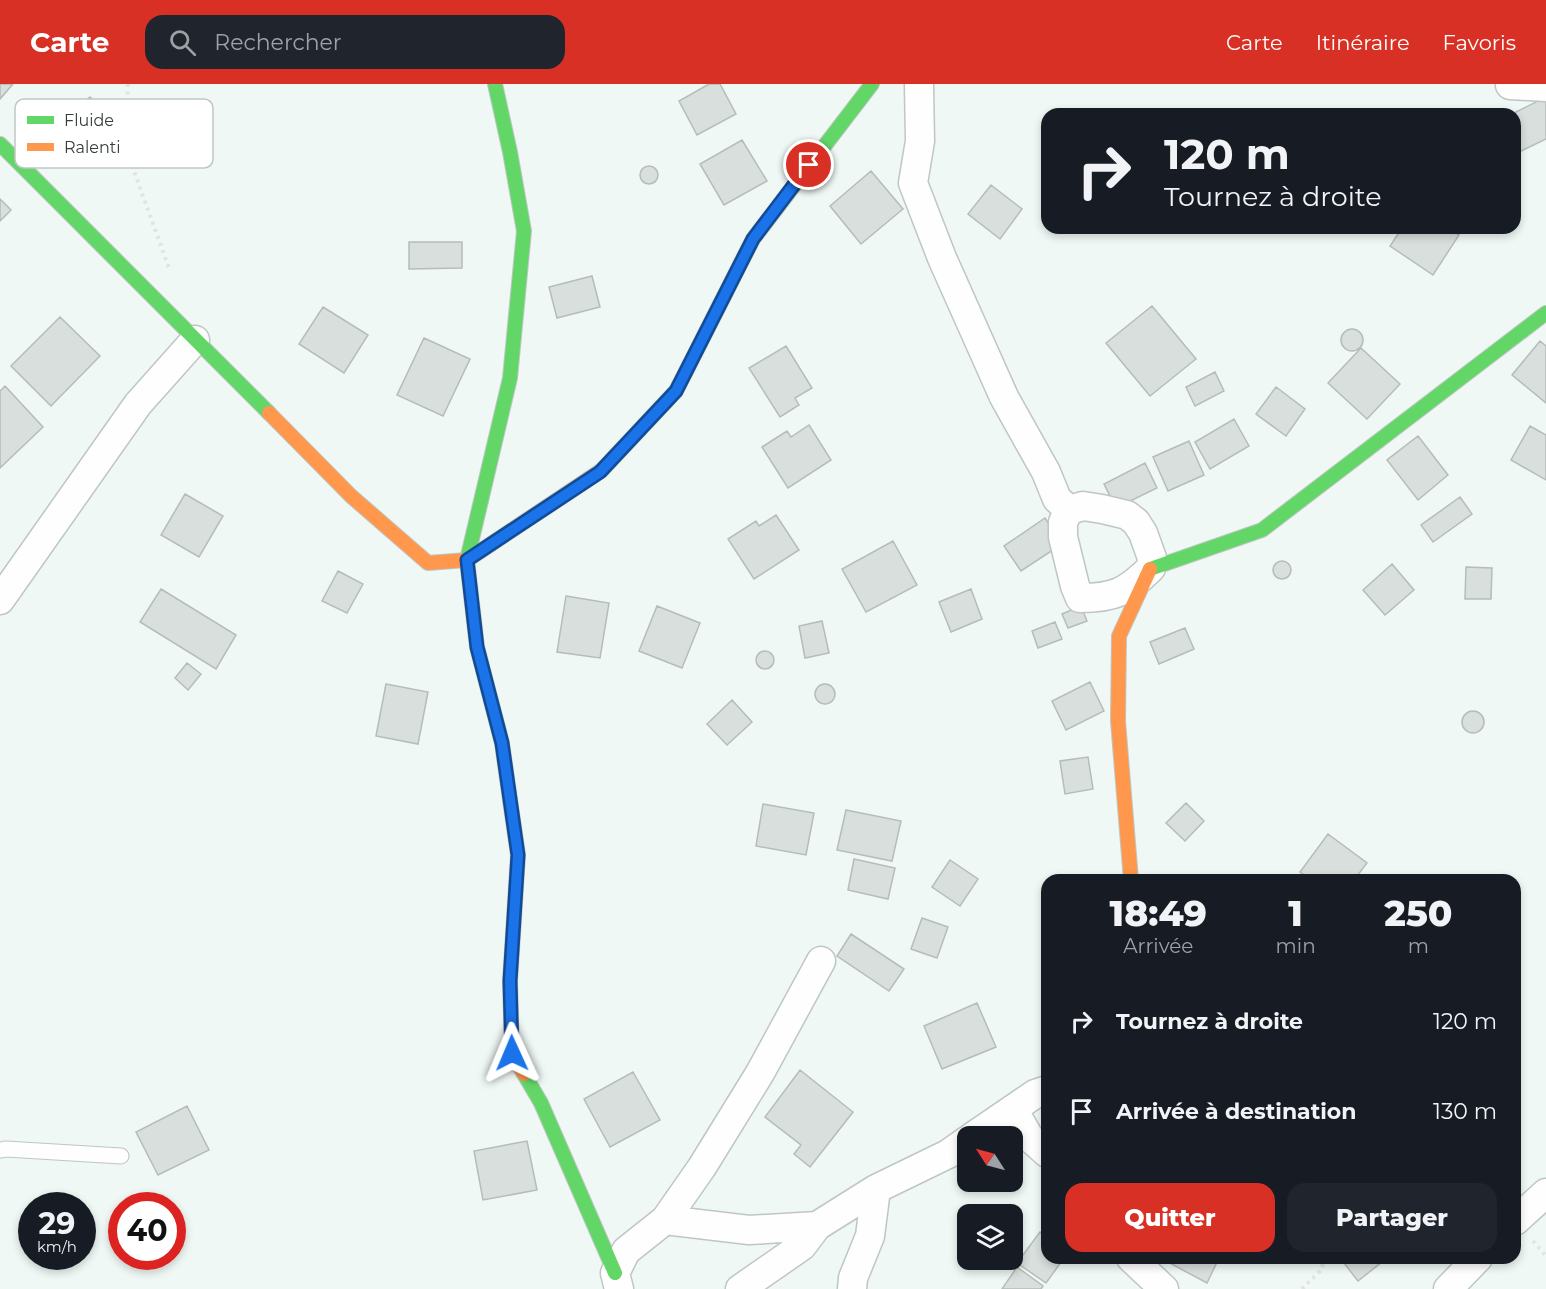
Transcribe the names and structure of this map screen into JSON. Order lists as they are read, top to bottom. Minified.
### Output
{"legend":["Fluide","Ralenti"],"north":"top left","page":{"header":"Carte","search":"Rechercher","nav":["Carte","Itinéraire","Favoris"],"turn":["120 m","Tournez à droite"],"eta":["18:49","Arrivée","1","min","250","m"],"list":[{"name":"Tournez à droite","value":"120 m"},{"name":"Arrivée à destination","value":"130 m"}],"buttons":["Quitter","Partager"],"speed":"29 km/h","limit":"40"}}
